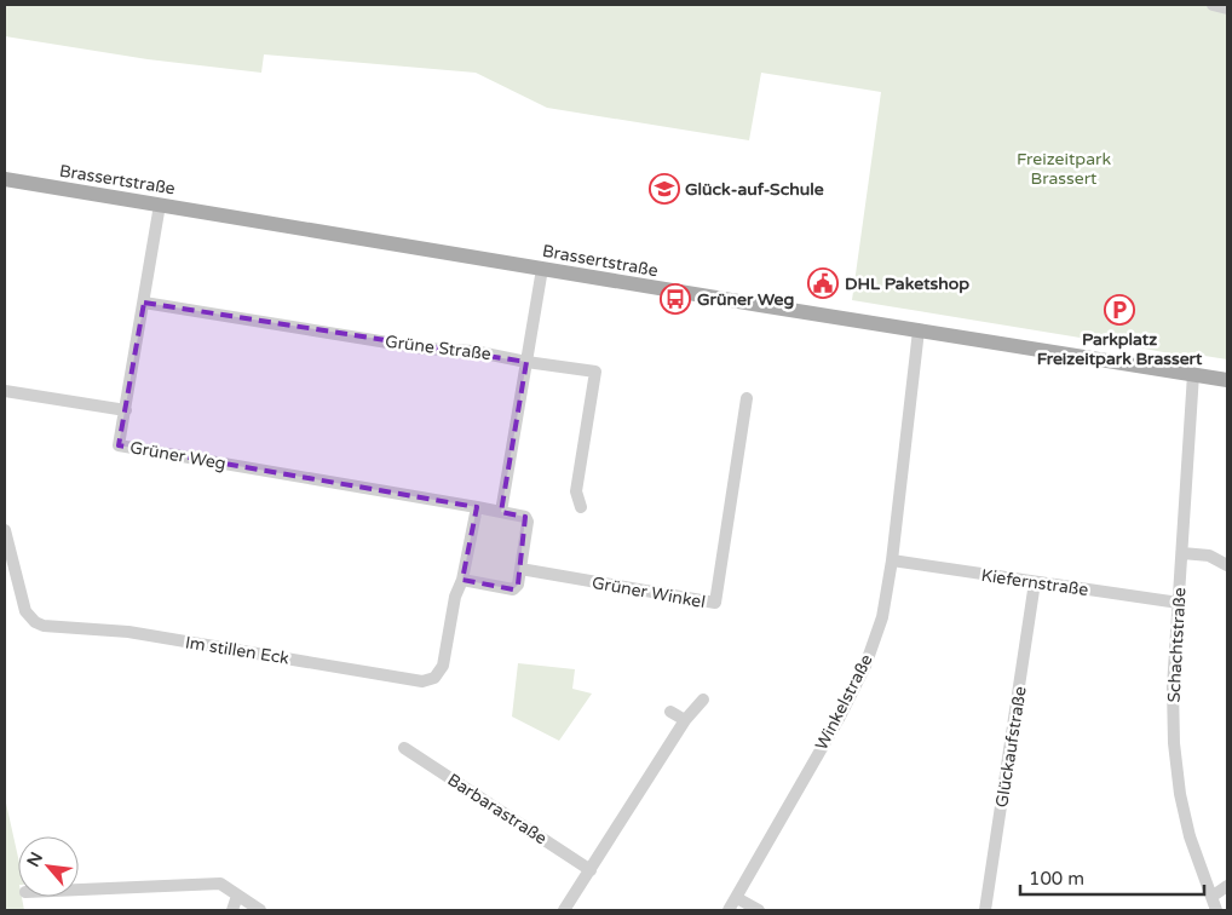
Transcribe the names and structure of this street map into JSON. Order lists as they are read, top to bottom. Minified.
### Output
{"streets":{"main road":["Brassertstraße"],"street":["Grüne Straße","Grüner Weg","Kiefernstraße","Grüner Winkel","Schachtstraße","Im stillen Eck","Winkelstraße","Glückaufstraße","Barbarastraße"]},"crossings":[["Brassertstraße","Grüner Weg"],["Brassertstraße","Schachtstraße"],["Brassertstraße","Winkelstraße"],["Grüne Straße","Grüner Weg"],["Grüner Weg","Grüner Winkel"],["Kiefernstraße","Schachtstraße"],["Kiefernstraße","Winkelstraße"],["Kiefernstraße","Glückaufstraße"]],"parks":["Freizeitpark Brassert"],"places":{"school or university":["Glück-auf-Schule"],"public building":["DHL Paketshop"],"bus stop":["Grüner Weg"],"parking":["Parkplatz Freizeitpark Brassert"]},"scale_bar":"100 m","north":"top left"}
